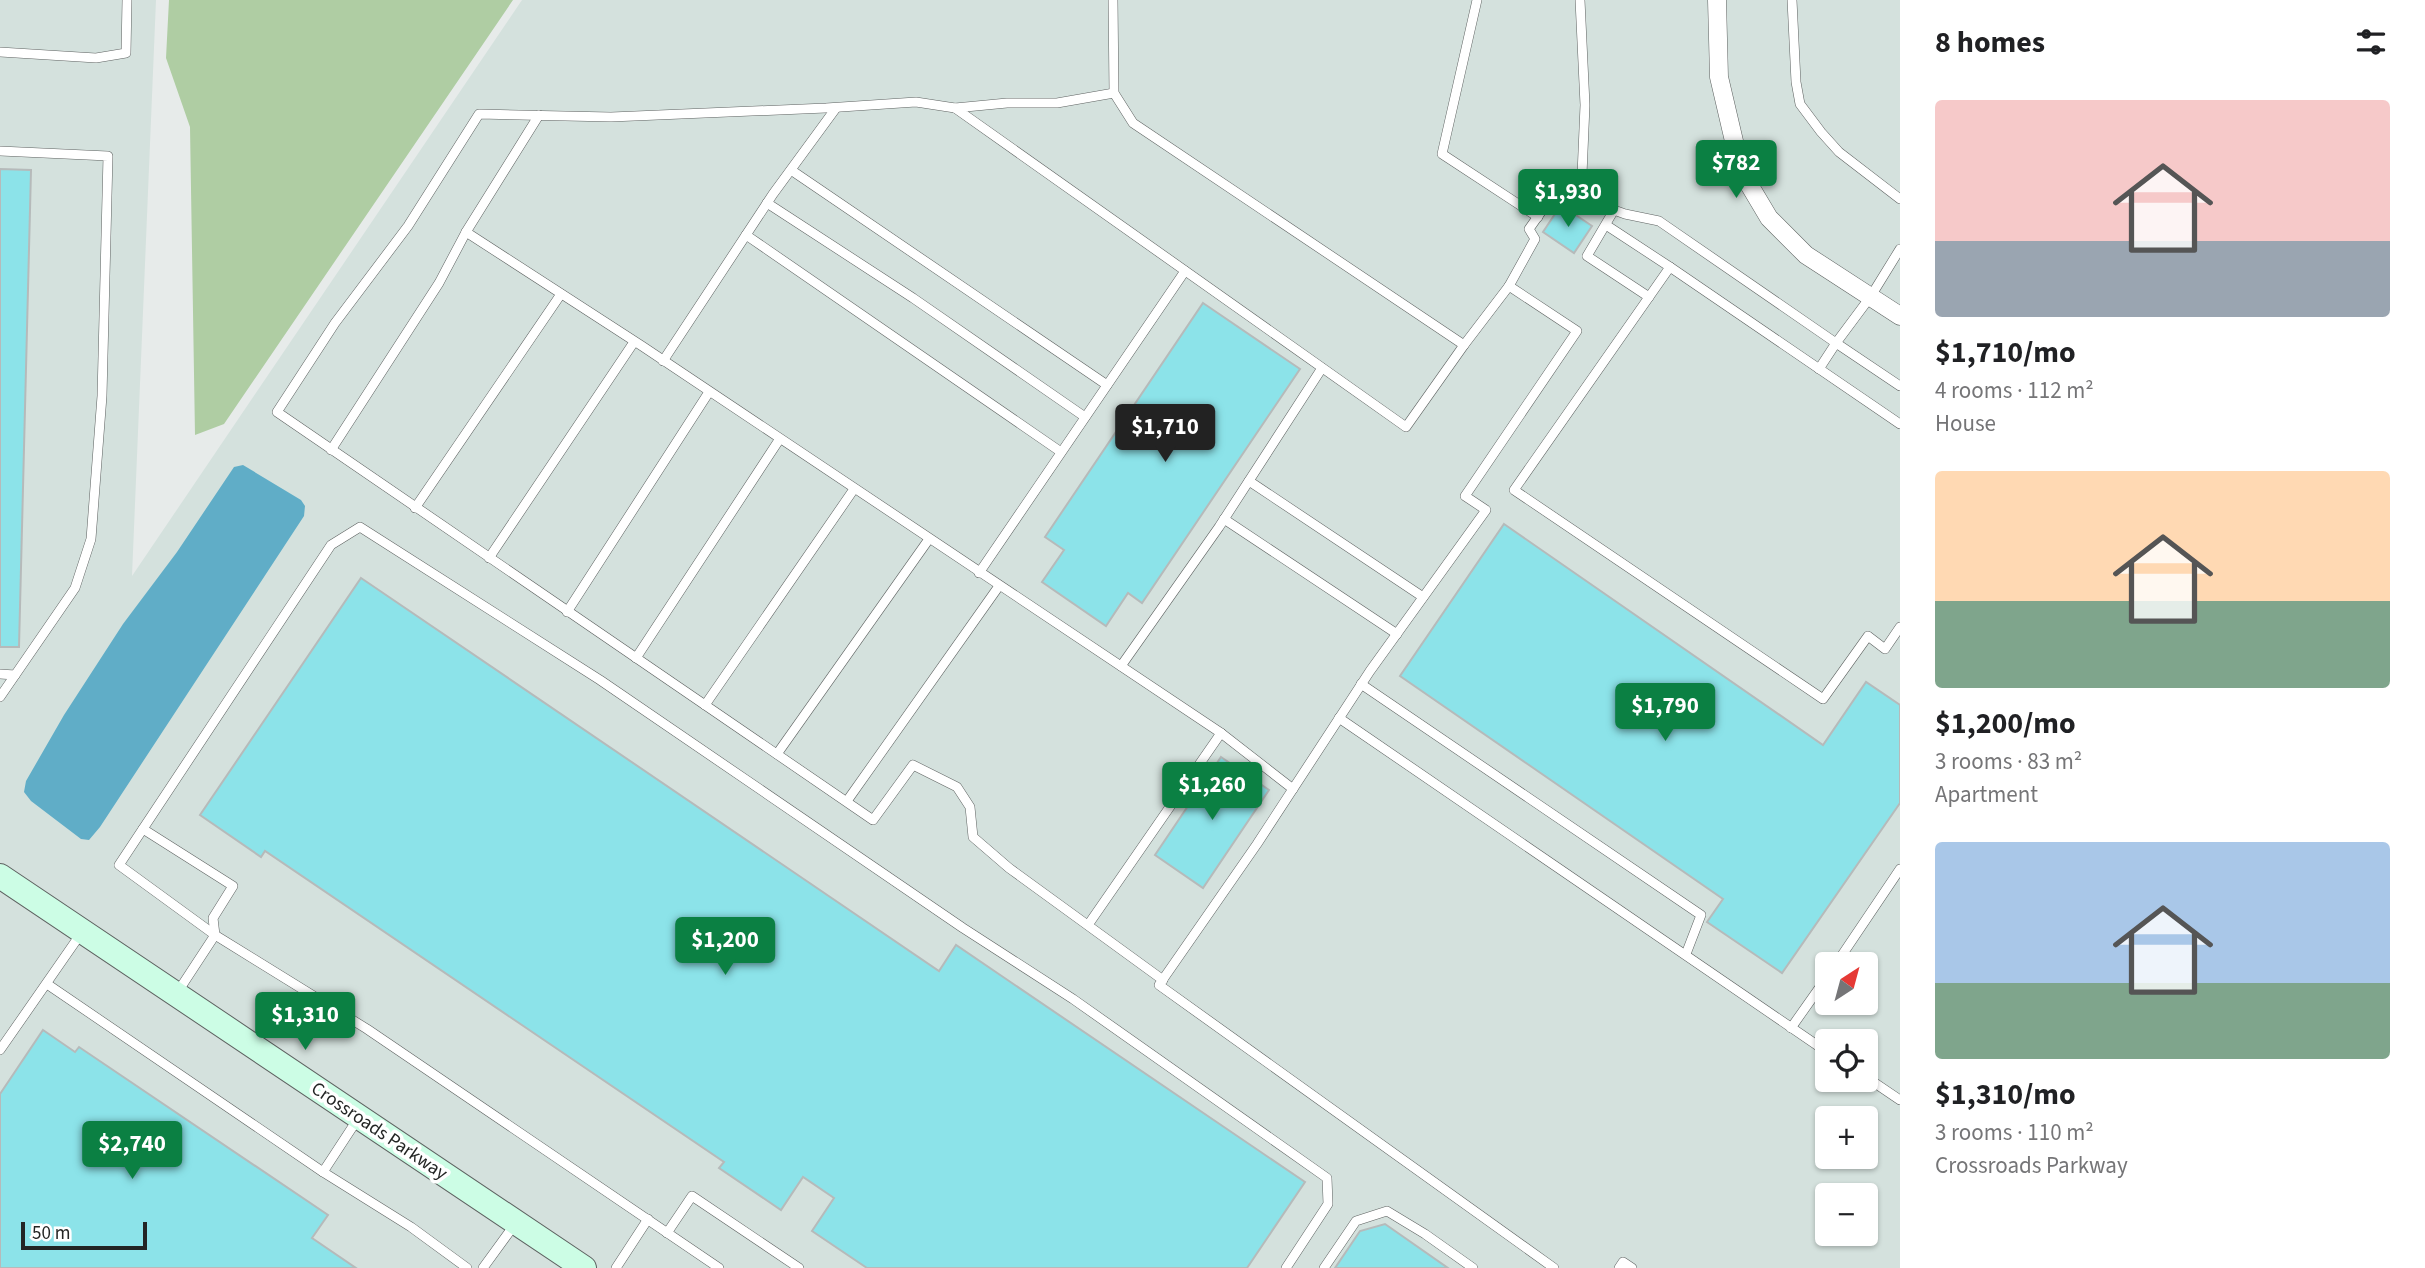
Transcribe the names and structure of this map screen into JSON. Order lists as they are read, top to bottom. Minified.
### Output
{"streets":{"street":["Crossroads Parkway"]},"scale_bar":"50 m","north":"top right","page":{"heading":"8 homes","list":[{"name":"$1,710/mo","note":"4 rooms · 112 m² · House"},{"name":"$1,200/mo","note":"3 rooms · 83 m² · Apartment"},{"name":"$1,310/mo","note":"3 rooms · 110 m² · Crossroads Parkway"}],"price":["$782","$1,930","$1,710","$1,790","$1,260","$1,200","$1,310","$2,740"],"map_buttons":["+","−"],"scale":"50 m"}}
